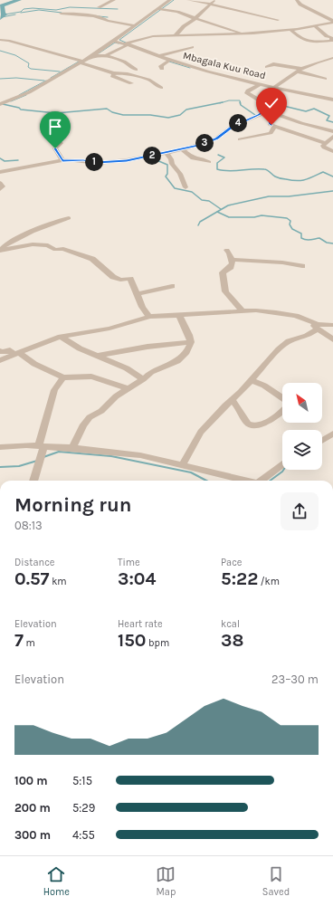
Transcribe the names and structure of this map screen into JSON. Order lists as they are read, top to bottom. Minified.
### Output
{"streets":{"street":["Mbagala Kuu Road"]},"north":"top left","page":{"pins":["4","3","2","1"],"heading":["Morning run","08:13"],"stats":[["Distance","0.57 km"],["Time","3:04"],["Pace","5:22 /km"],["Elevation","7 m"],["Heart rate","150 bpm"],["kcal","38"]],"chart":["Elevation","23–30 m"],"list":[{"name":"100 m","note":"5:15"},{"name":"200 m","note":"5:29"},{"name":"300 m","note":"4:55"}],"tabs":["Home","Map","Saved"]}}
